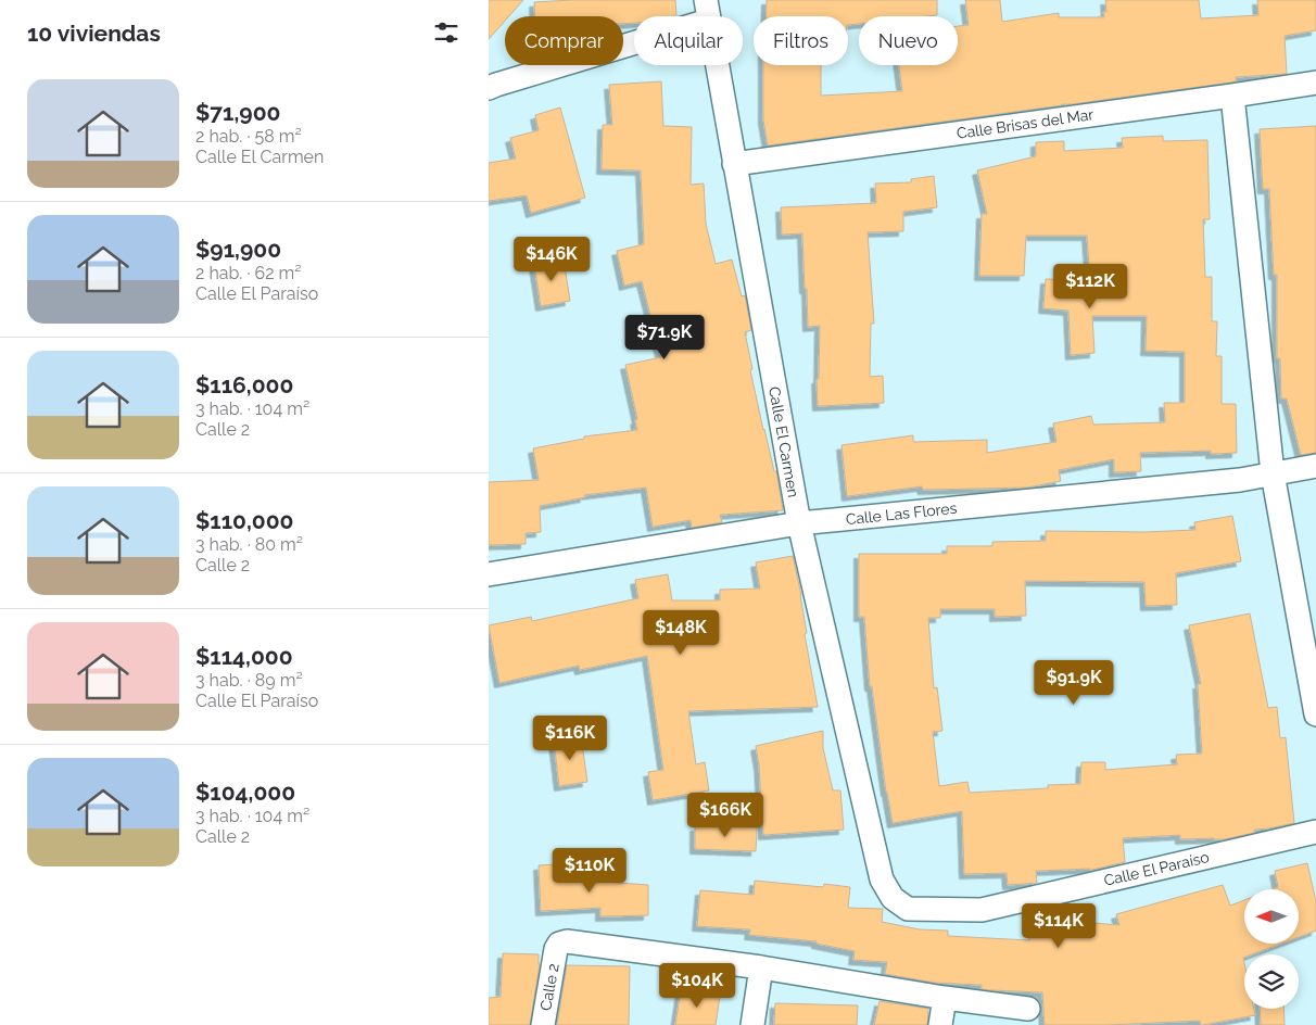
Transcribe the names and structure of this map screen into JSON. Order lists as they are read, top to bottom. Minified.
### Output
{"streets":{"street":["Calle Brisas del Mar","Calle El Carmen","Calle Las Flores","Calle El Paraíso","Calle 2"]},"crossings":[["Calle Brisas del Mar","Calle El Carmen"],["Calle El Carmen","Calle Las Flores"],["Calle El Carmen","Calle El Paraíso"]],"north":"left","page":{"heading":"10 viviendas","chip":["Comprar","Alquilar","Filtros","Nuevo"],"list":[{"name":"$71,900","note":"2 hab. · 58 m² · Calle El Carmen"},{"name":"$91,900","note":"2 hab. · 62 m² · Calle El Paraíso"},{"name":"$116,000","note":"3 hab. · 104 m² · Calle 2"},{"name":"$110,000","note":"3 hab. · 80 m² · Calle 2"},{"name":"$114,000","note":"3 hab. · 89 m² · Calle El Paraíso"},{"name":"$104,000","note":"3 hab. · 104 m² · Calle 2"}],"price":["$146K","$112K","$71.9K","$148K","$91.9K","$116K","$166K","$110K","$114K","$104K"]}}
